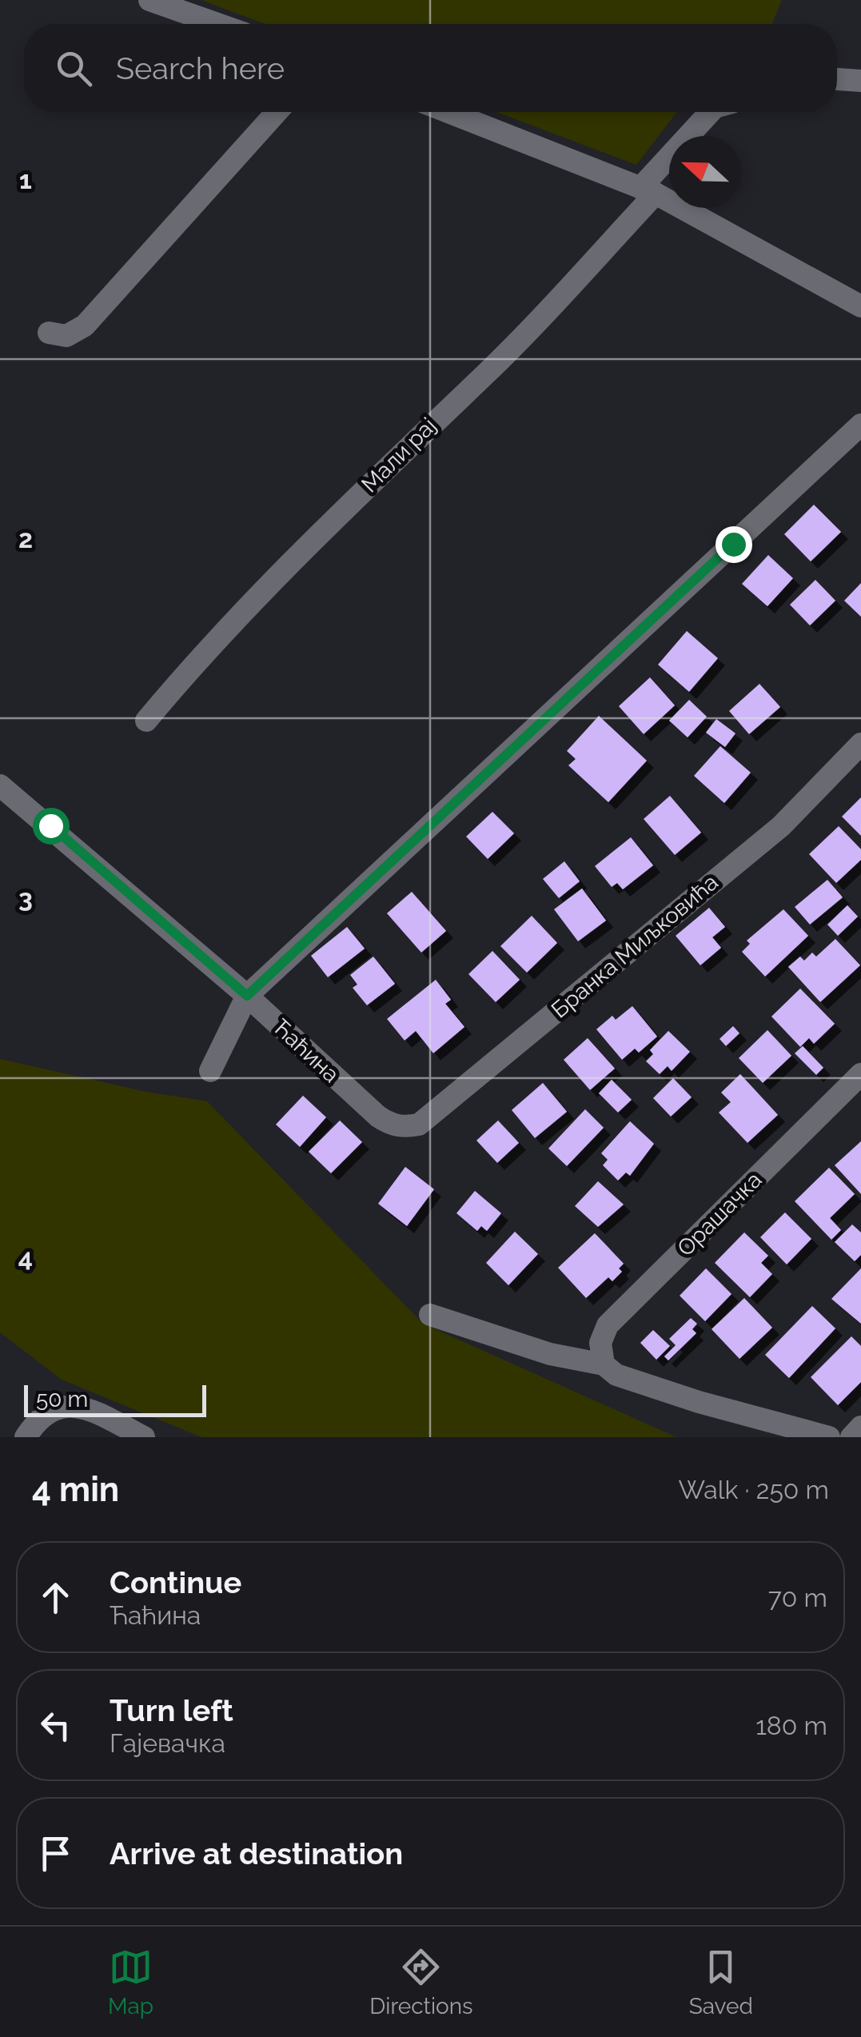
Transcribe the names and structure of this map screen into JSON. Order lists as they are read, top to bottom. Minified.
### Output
{"streets":{"street":["Мали рај","Бранка Миљковића","Ћаћина","Орашачка"]},"crossings":[["Бранка Миљковића","Ћаћина"]],"scale_bar":"50 m","north":"left","page":{"search":"Search here","scale":"50 m","heading":["4 min","Walk · 250 m"],"list":[["Continue","Ћаћина","70 m"],["Turn left","Гајевачка","180 m"],"Arrive at destination"],"nav":["Map","Directions","Saved"]},"grid":{"rows":["1","2","3","4"]}}
